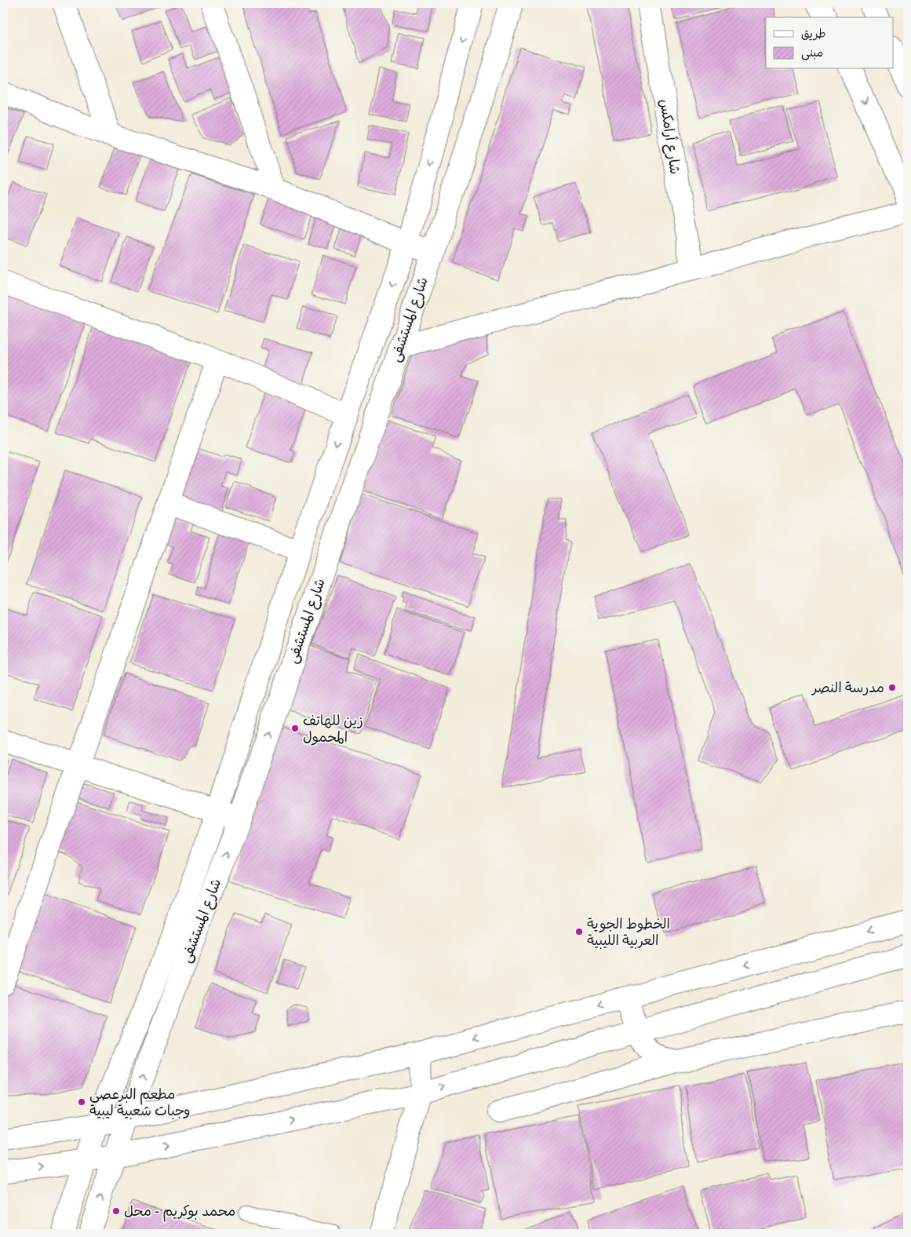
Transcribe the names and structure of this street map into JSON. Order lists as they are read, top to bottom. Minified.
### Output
{"streets":{"main road":["شارع أرامكس","شارع المستشفى"]},"places":["مدرسة النصر","زين للهاتف المحمول","الخطوط الجوية العربية الليبية","مطعم البرعصي وجبات شعبية ليبية","محمد بوكريم - محل"],"legend":["طريق","مبنى"]}
